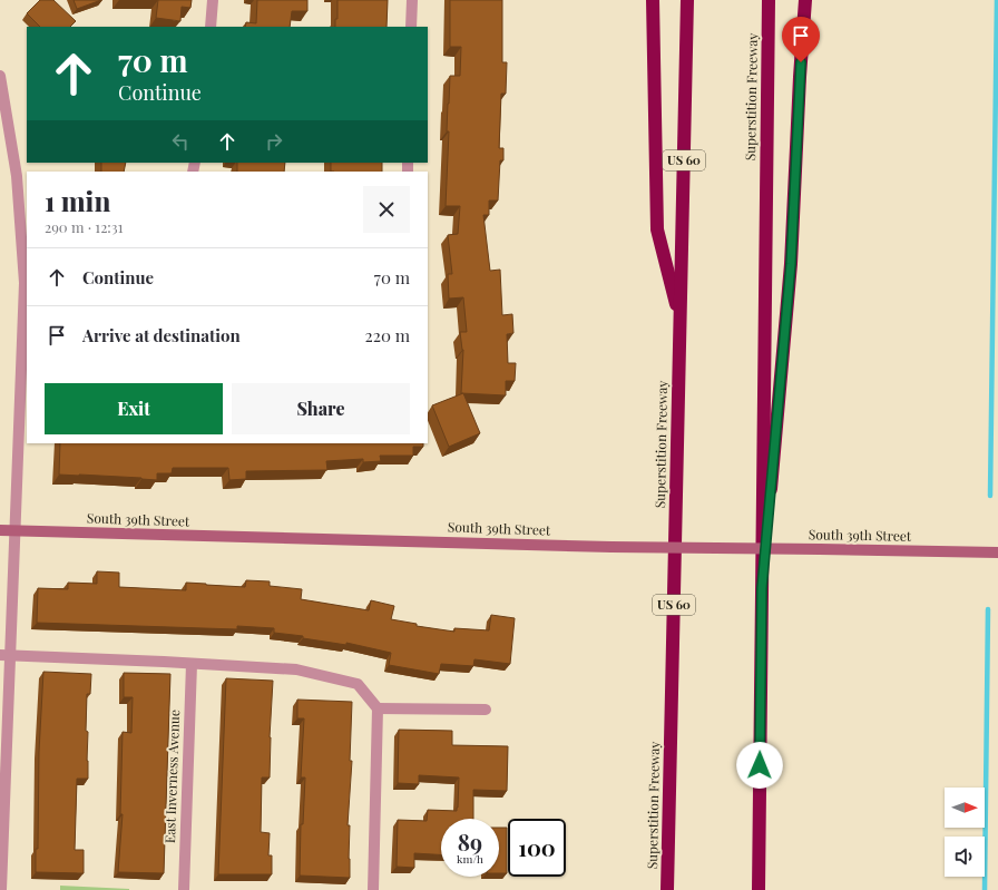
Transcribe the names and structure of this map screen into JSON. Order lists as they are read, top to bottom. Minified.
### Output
{"streets":{"highway":["Superstition Freeway","US 60"],"street":["South 39th Street","East Inverness Avenue"]},"north":"right","page":{"turn":["70 m","Continue"],"heading":["1 min","290 m · 12:31"],"list":[{"name":"Continue","value":"70 m"},{"name":"Arrive at destination","value":"220 m"}],"buttons":["Exit","Share"],"speed":"89 km/h","limit":"100"}}
